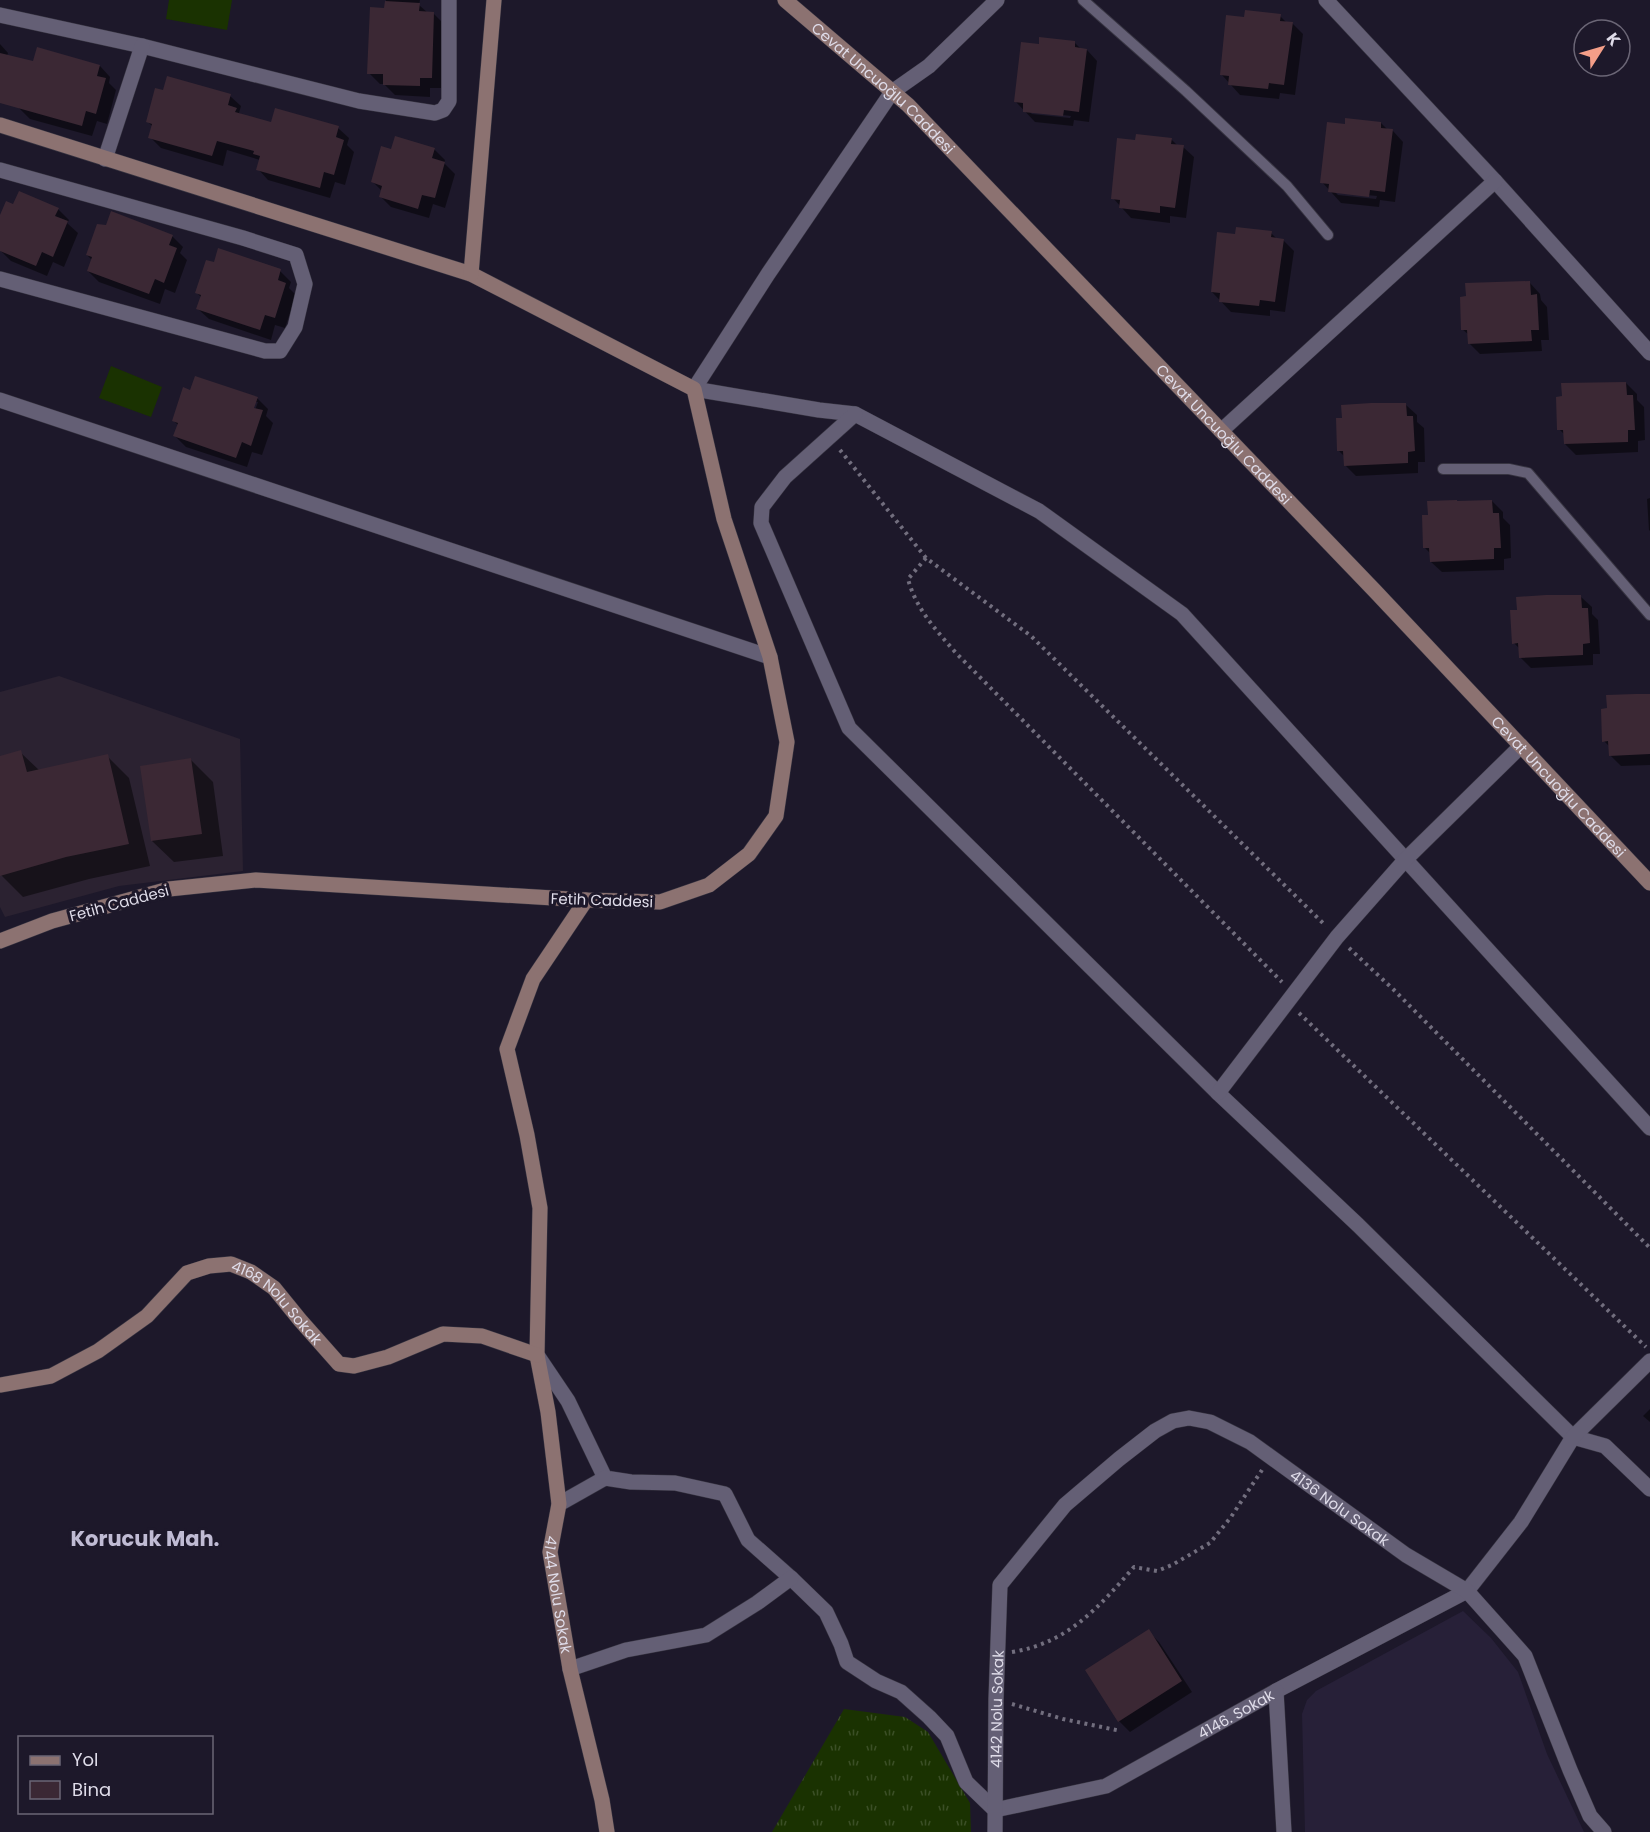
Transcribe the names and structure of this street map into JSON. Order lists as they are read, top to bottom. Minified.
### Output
{"streets":{"street":["Cevat Uncuoğlu Caddesi","Fetih Caddesi","4168 Nolu Sokak","4136 Nolu Sokak","4144 Nolu Sokak","4142 Nolu Sokak","4146. Sokak"]},"crossings":[["Fetih Caddesi","4144 Nolu Sokak"],["4168 Nolu Sokak","4144 Nolu Sokak"],["4136 Nolu Sokak","4142 Nolu Sokak"],["4136 Nolu Sokak","4146. Sokak"],["4142 Nolu Sokak","4146. Sokak"]],"districts":["Korucuk Mah."],"legend":["Yol","Bina"],"north":"top right"}
